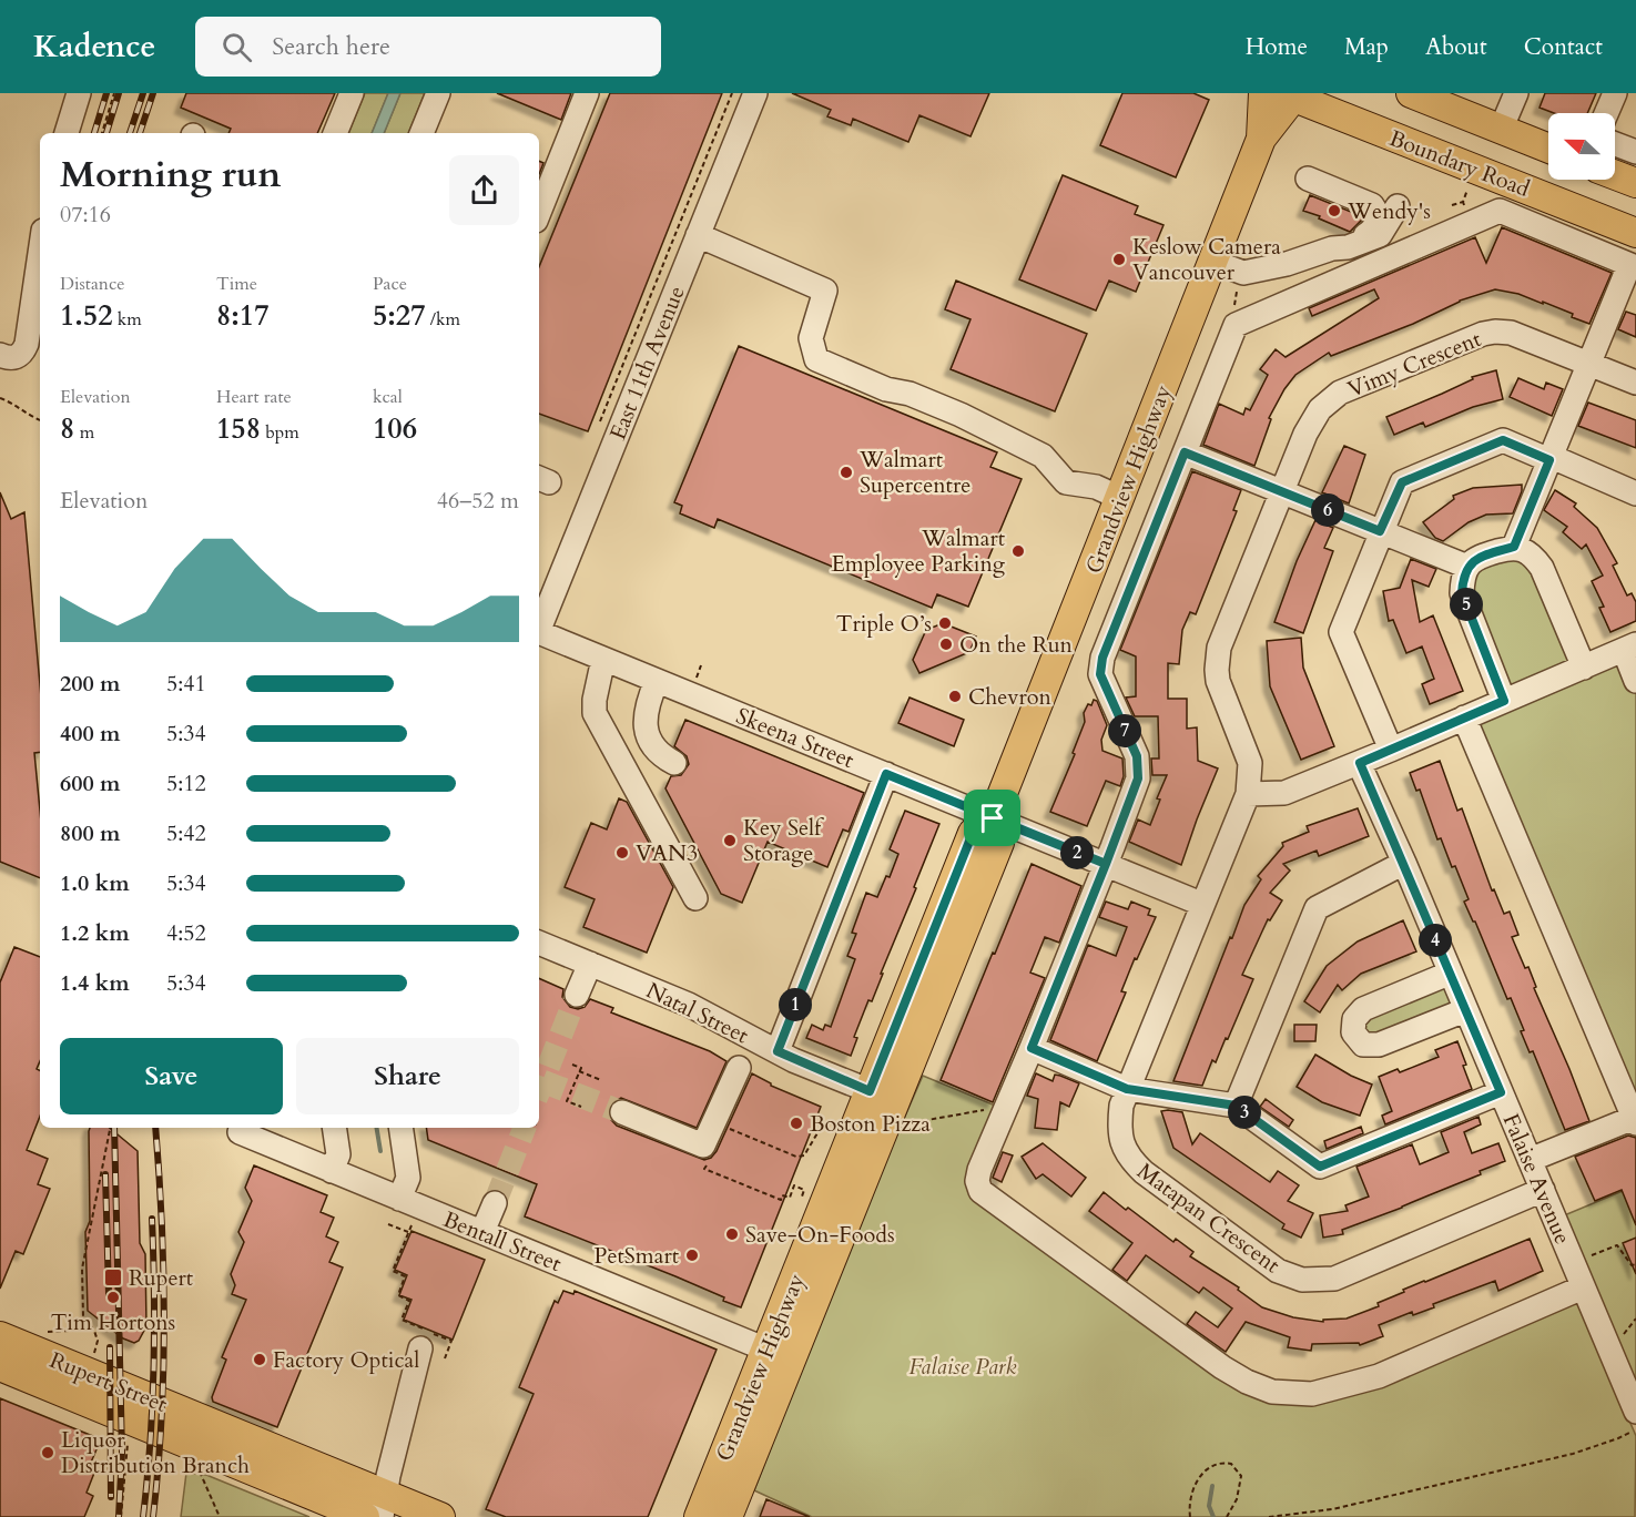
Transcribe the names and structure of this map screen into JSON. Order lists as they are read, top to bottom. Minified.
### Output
{"streets":{"main road":["Boundary Road","Grandview Highway","Rupert Street"],"street":["East 11th Avenue","Vimy Crescent","Skeena Street","Natal Street","Falaise Avenue","Matapan Crescent","Bentall Street"]},"crossings":[["Boundary Road","Grandview Highway"],["Vimy Crescent","Matapan Crescent"],["Grandview Highway","Skeena Street"],["Grandview Highway","Natal Street"],["Grandview Highway","Bentall Street"],["Skeena Street","Matapan Crescent"],["Falaise Avenue","Matapan Crescent"]],"parks":["Falaise Park"],"places":{"other":["Wendy's","Keslow Camera Vancouver","Walmart Supercentre","Walmart Employee Parking","Triple O’s","On the Run","Chevron","Key Self Storage","VAN3","Boston Pizza","Save-On-Foods","PetSmart","Tim Hortons","Factory Optical","Liquor Distribution Branch"],"transit":["Rupert"]},"north":"left","page":{"header":"Kadence","search":"Search here","nav":["Home","Map","About","Contact"],"heading":["Morning run","07:16"],"stats":[["Distance","1.52 km"],["Time","8:17"],["Pace","5:27 /km"],["Elevation","8 m"],["Heart rate","158 bpm"],["kcal","106"]],"chart":["Elevation","46–52 m"],"pins":["6","5","7","2","4","1","3"],"list":[{"name":"200 m","note":"5:41"},{"name":"400 m","note":"5:34"},{"name":"600 m","note":"5:12"},{"name":"800 m","note":"5:42"},{"name":"1.0 km","note":"5:34"},{"name":"1.2 km","note":"4:52"},{"name":"1.4 km","note":"5:34"}],"buttons":["Save","Share"]}}
